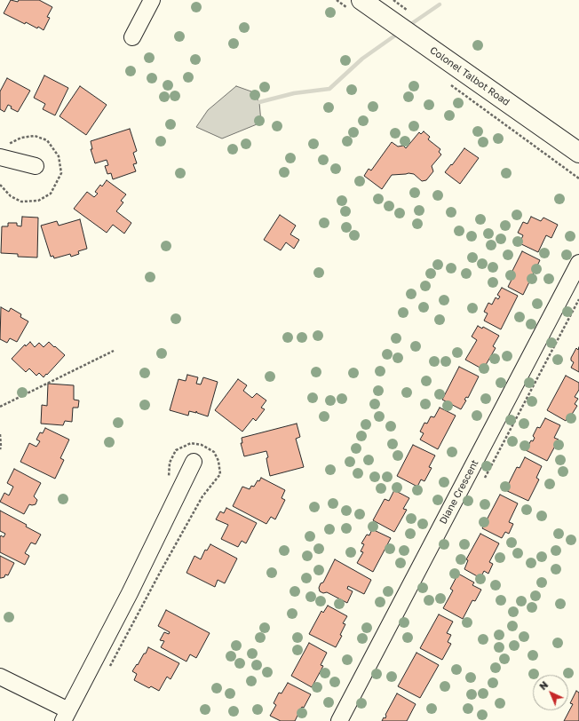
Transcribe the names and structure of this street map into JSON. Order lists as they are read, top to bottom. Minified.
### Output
{"streets":{"main road":["Colonel Talbot Road"],"street":["Diane Crescent"]},"north":"top left"}
